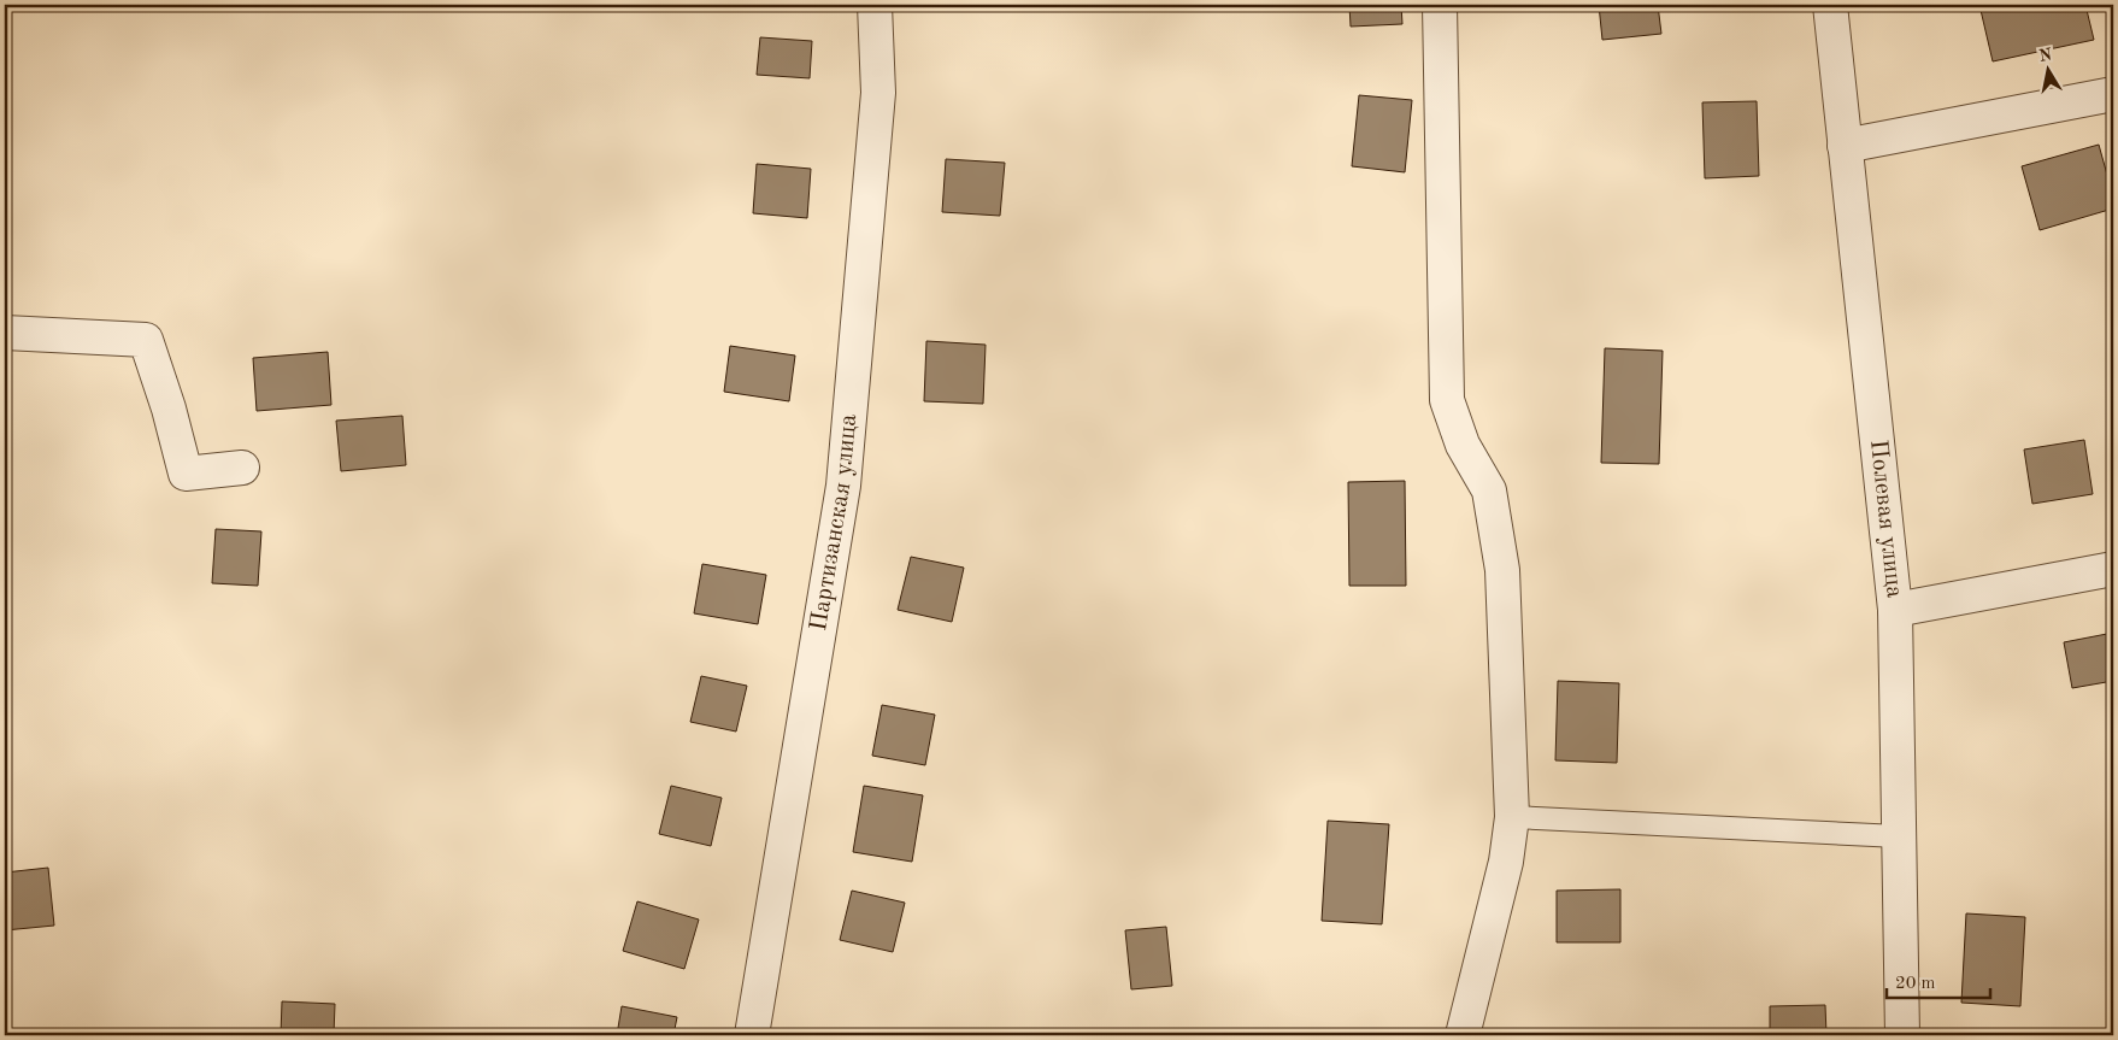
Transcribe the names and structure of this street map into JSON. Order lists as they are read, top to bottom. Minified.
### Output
{"streets":{"street":["Полевая улица","Партизанская улица"]},"scale_bar":"20 m","north":"top"}
